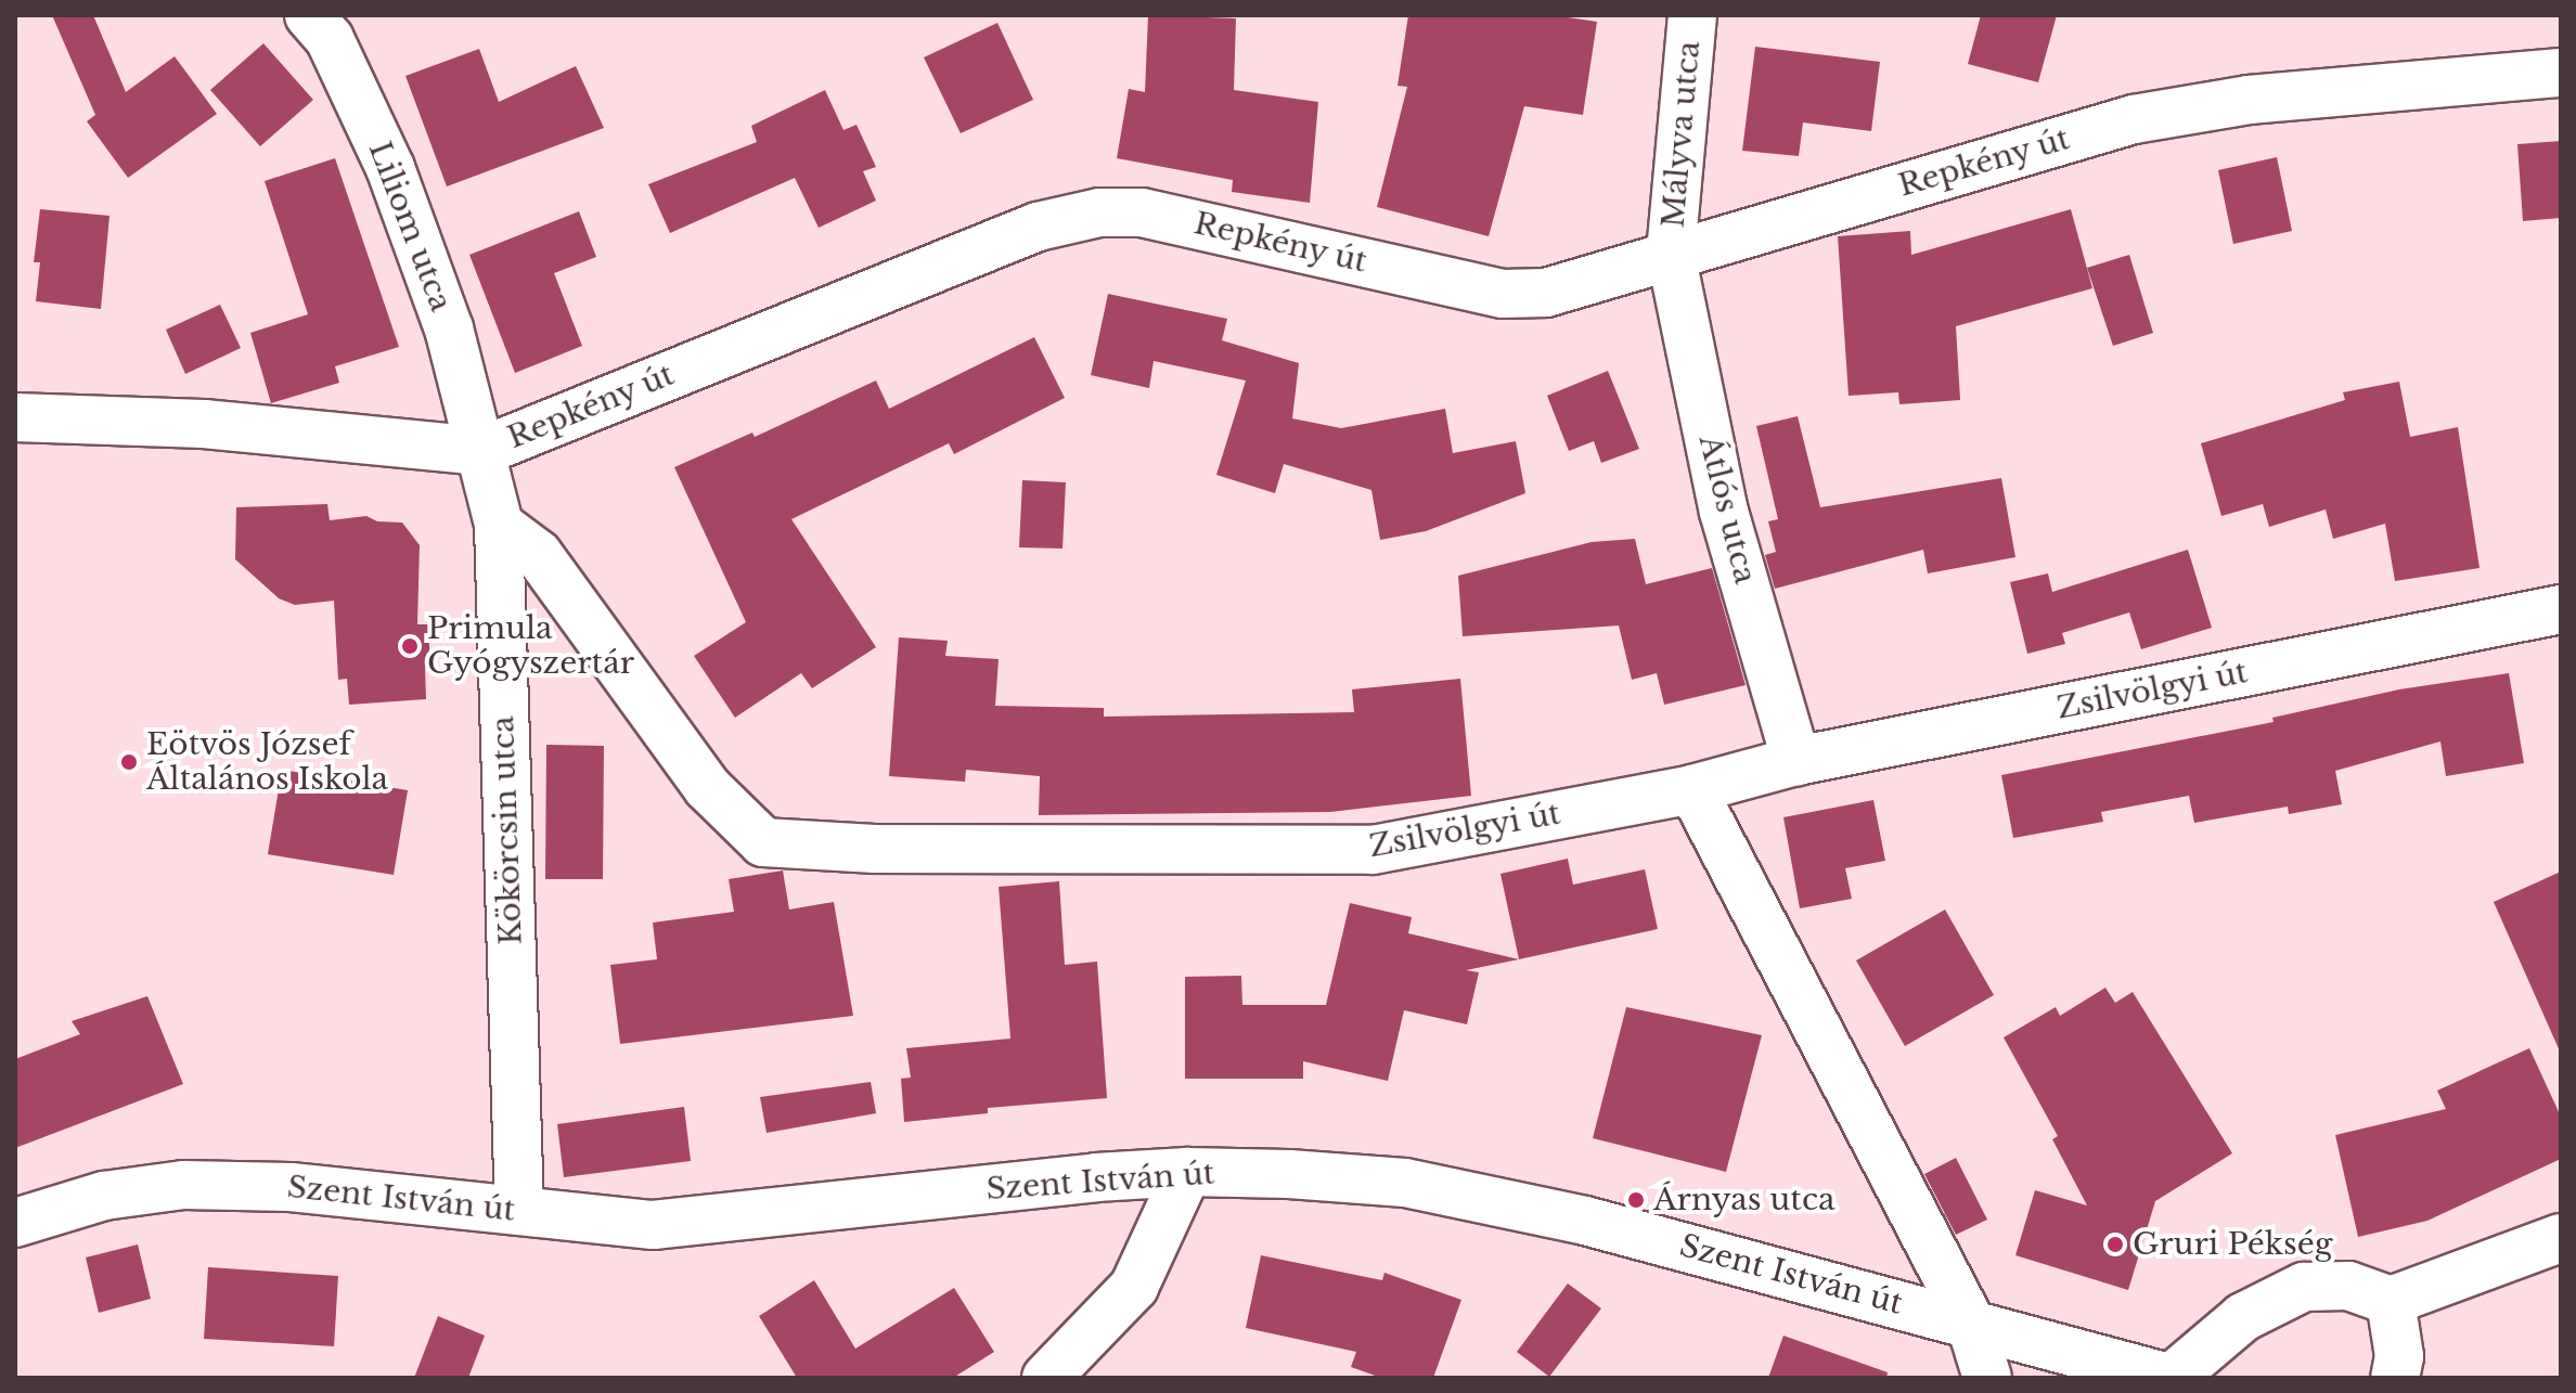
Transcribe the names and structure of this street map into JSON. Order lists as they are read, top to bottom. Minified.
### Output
{"streets":{"street":["Mályva utca","Repkény út","Liliom utca","Átlós utca","Zsilvölgyi út","Kökörcsin utca","Szent István út"]},"crossings":[["Mályva utca","Repkény út"],["Mályva utca","Átlós utca"],["Repkény út","Liliom utca"],["Repkény út","Átlós utca"],["Repkény út","Kökörcsin utca"],["Liliom utca","Kökörcsin utca"],["Átlós utca","Zsilvölgyi út"],["Zsilvölgyi út","Kökörcsin utca"],["Kökörcsin utca","Szent István út"]],"places":["Primula Gyógyszertár","Eötvös József Általános Iskola","Árnyas utca","Gruri Pékség"]}
